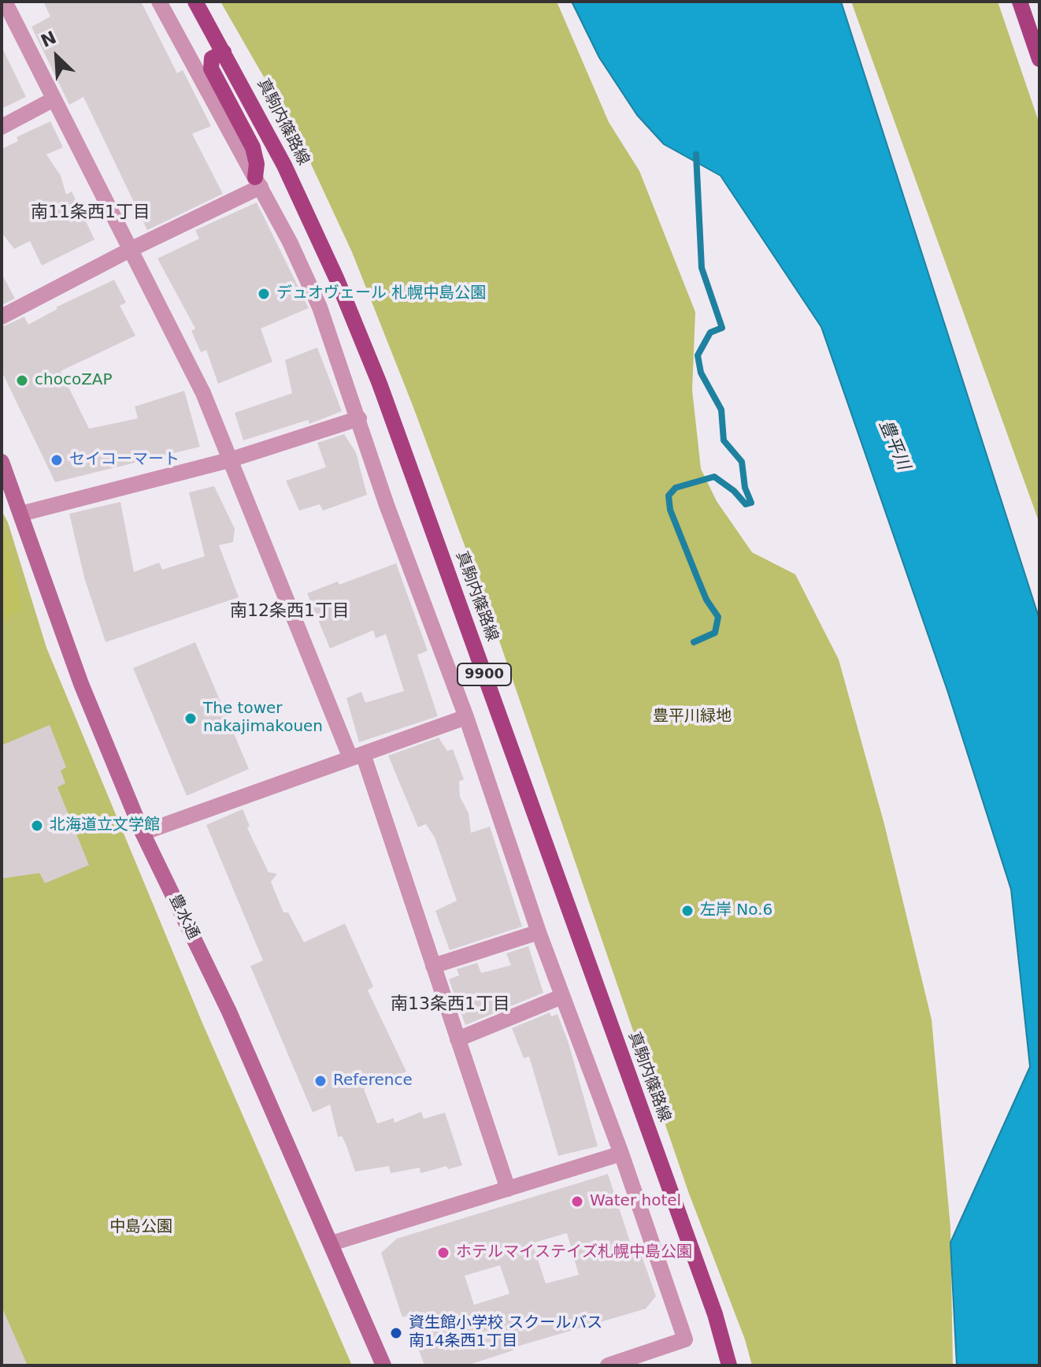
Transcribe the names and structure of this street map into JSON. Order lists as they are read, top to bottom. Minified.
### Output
{"streets":{"main road":["真駒内篠路線","9900"],"street":["豊水通"]},"districts":["南11条西1丁目","南12条西1丁目","南13条西1丁目"],"water":["豊平川"],"parks":["豊平川緑地","中島公園"],"places":["デュオヴェール 札幌中島公園","chocoZAP","セイコーマート","The tower nakajimakouen","北海道立文学館","左岸 No.6","Reference","Water hotel","ホテルマイステイズ札幌中島公園","資生館小学校 スクールバス 南14条西1丁目"],"north":"top left"}
